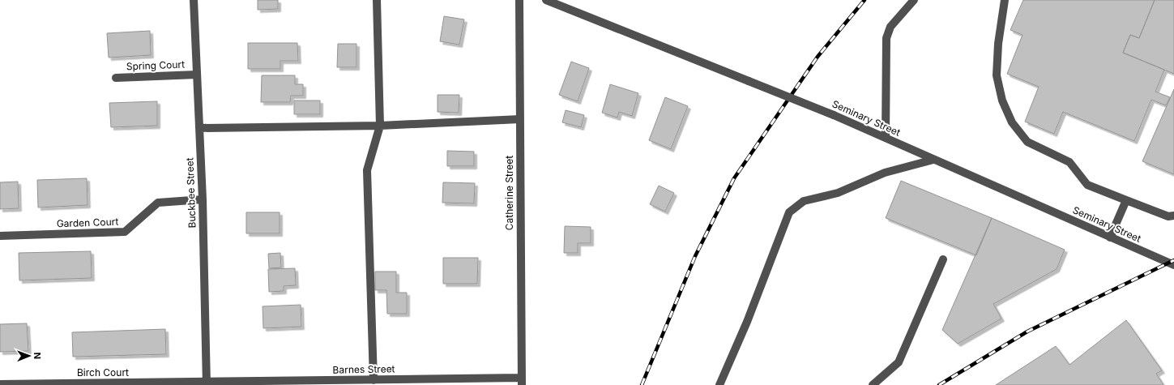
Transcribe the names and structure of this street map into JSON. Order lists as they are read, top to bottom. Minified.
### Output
{"streets":{"street":["Spring Court","Seminary Street","Buckbee Street","Catherine Street","Garden Court","Barnes Street","Birch Court"]},"crossings":[["Spring Court","Buckbee Street"],["Buckbee Street","Garden Court"],["Buckbee Street","Barnes Street"],["Buckbee Street","Birch Court"],["Catherine Street","Barnes Street"],["Barnes Street","Birch Court"]],"north":"right"}
